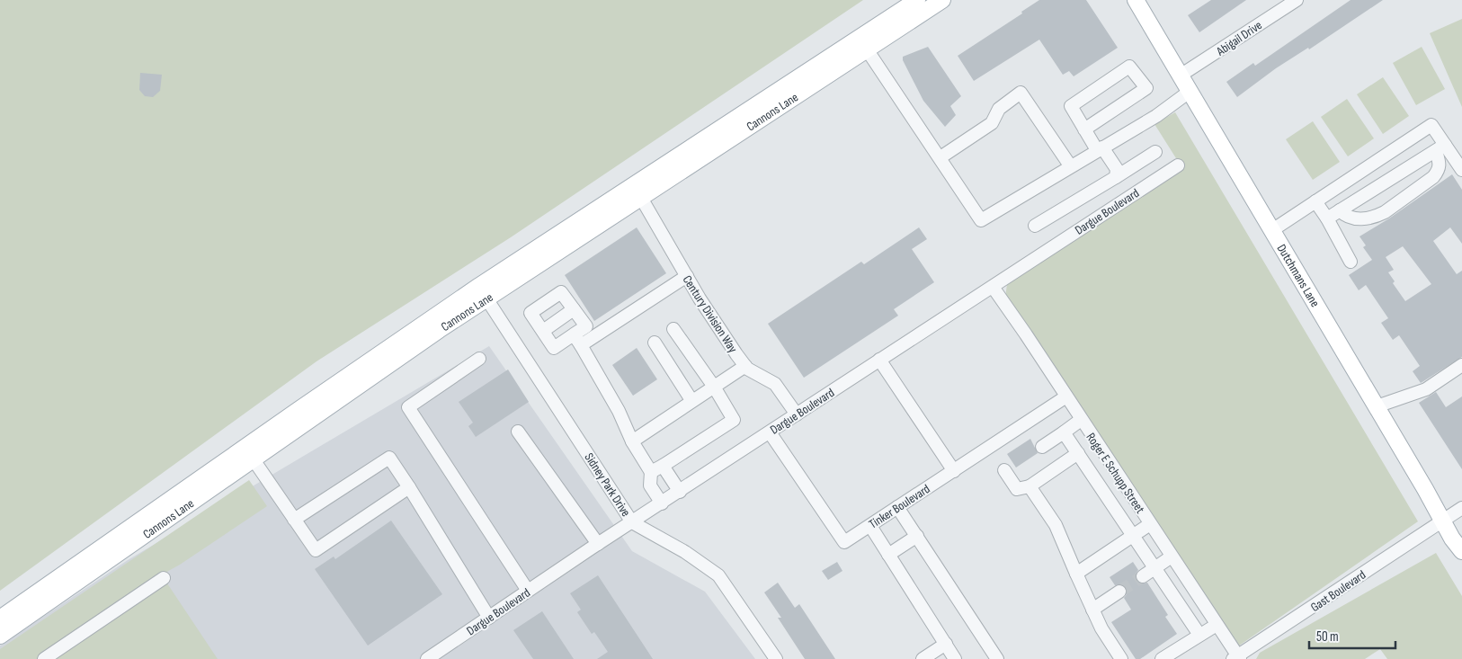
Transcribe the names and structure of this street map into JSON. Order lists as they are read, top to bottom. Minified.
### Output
{"streets":{"main road":["Cannons Lane","Dutchmans Lane"],"street":["Abigail Drive","Dargue Boulevard","Century Division Way","Roger E Schupp Street","Sidney Park Drive","Tinker Boulevard","Gast Boulevard"]},"crossings":[["Abigail Drive","Dutchmans Lane"],["Cannons Lane","Century Division Way"],["Cannons Lane","Sidney Park Drive"],["Dargue Boulevard","Century Division Way"],["Dargue Boulevard","Roger E Schupp Street"],["Dargue Boulevard","Sidney Park Drive"],["Dargue Boulevard","Tinker Boulevard"],["Dutchmans Lane","Gast Boulevard"],["Roger E Schupp Street","Tinker Boulevard"],["Roger E Schupp Street","Gast Boulevard"]],"scale_bar":"50 m"}
